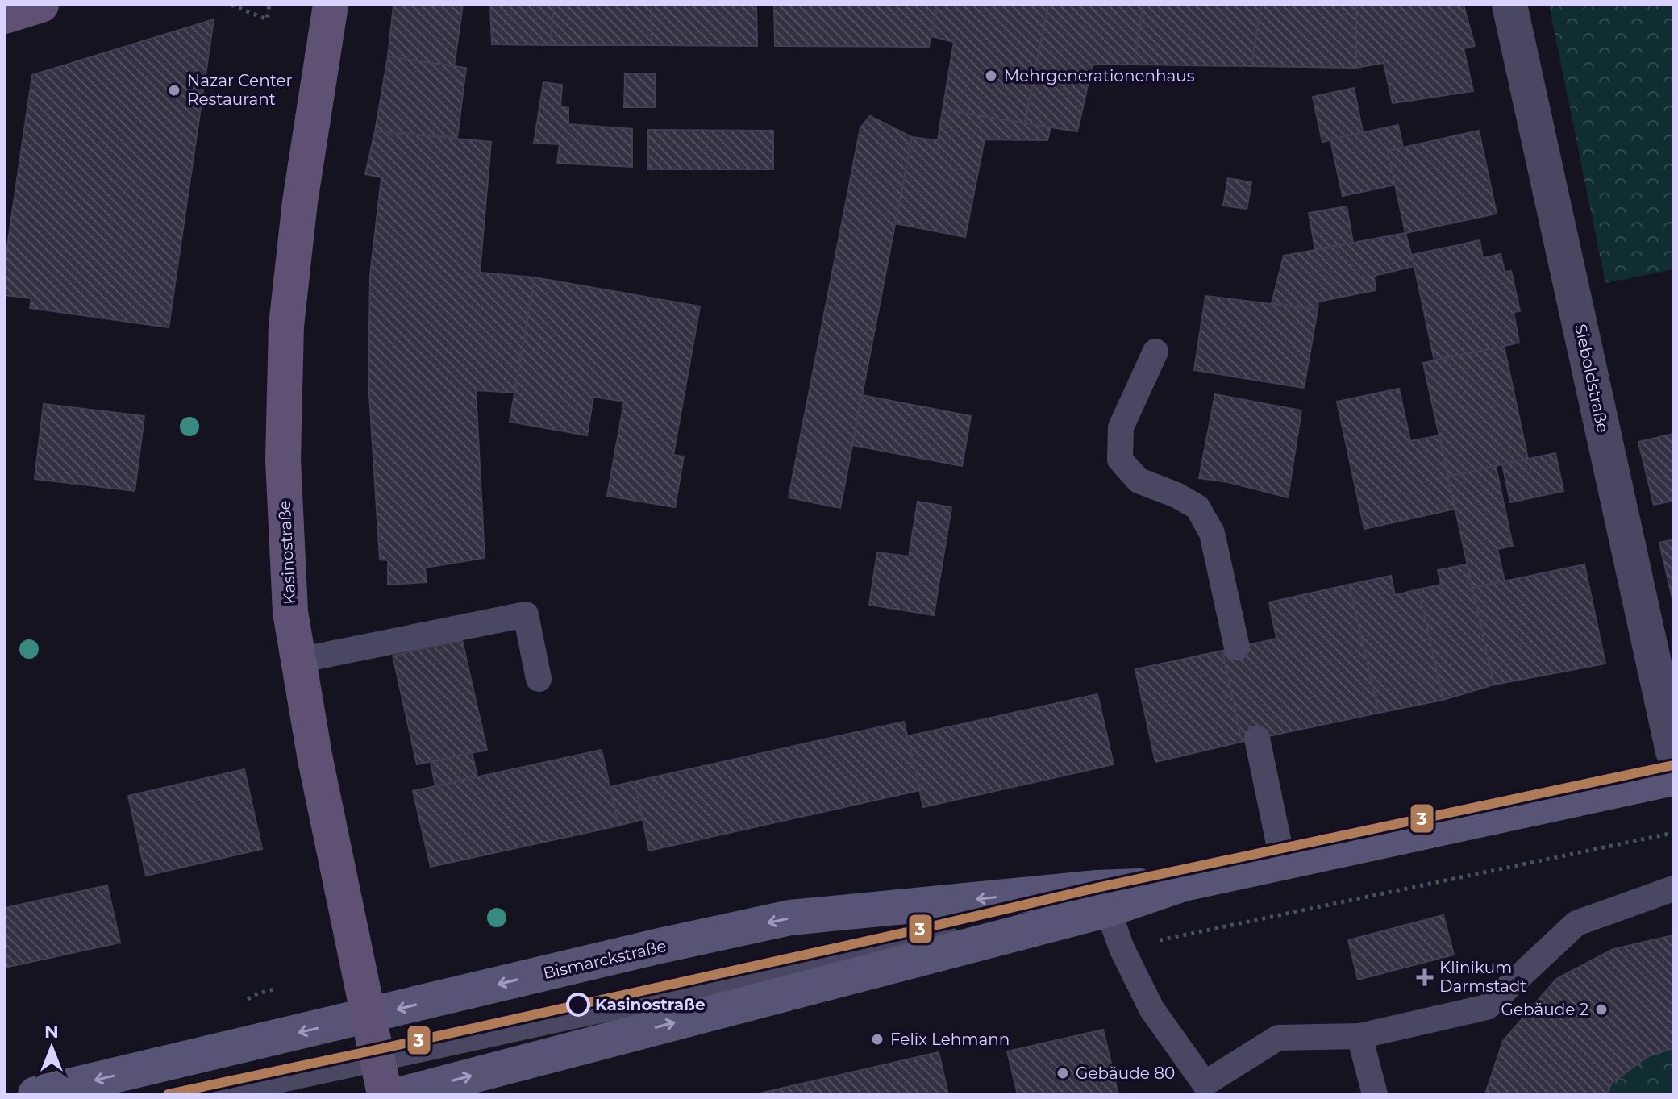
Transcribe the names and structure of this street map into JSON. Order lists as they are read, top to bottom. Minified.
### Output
{"streets":{"main road":["Kasinostraße","Bismarckstraße"],"street":["Sieboldstraße"]},"crossings":[["Kasinostraße","Bismarckstraße"]],"places":{"other":["Mehrgenerationenhaus","Nazar Center Restaurant","Kasinostraße","Gebäude 2","Felix Lehmann","Gebäude 80"],"health":["Klinikum Darmstadt"]},"lines":["transit line 3"],"north":"top"}
